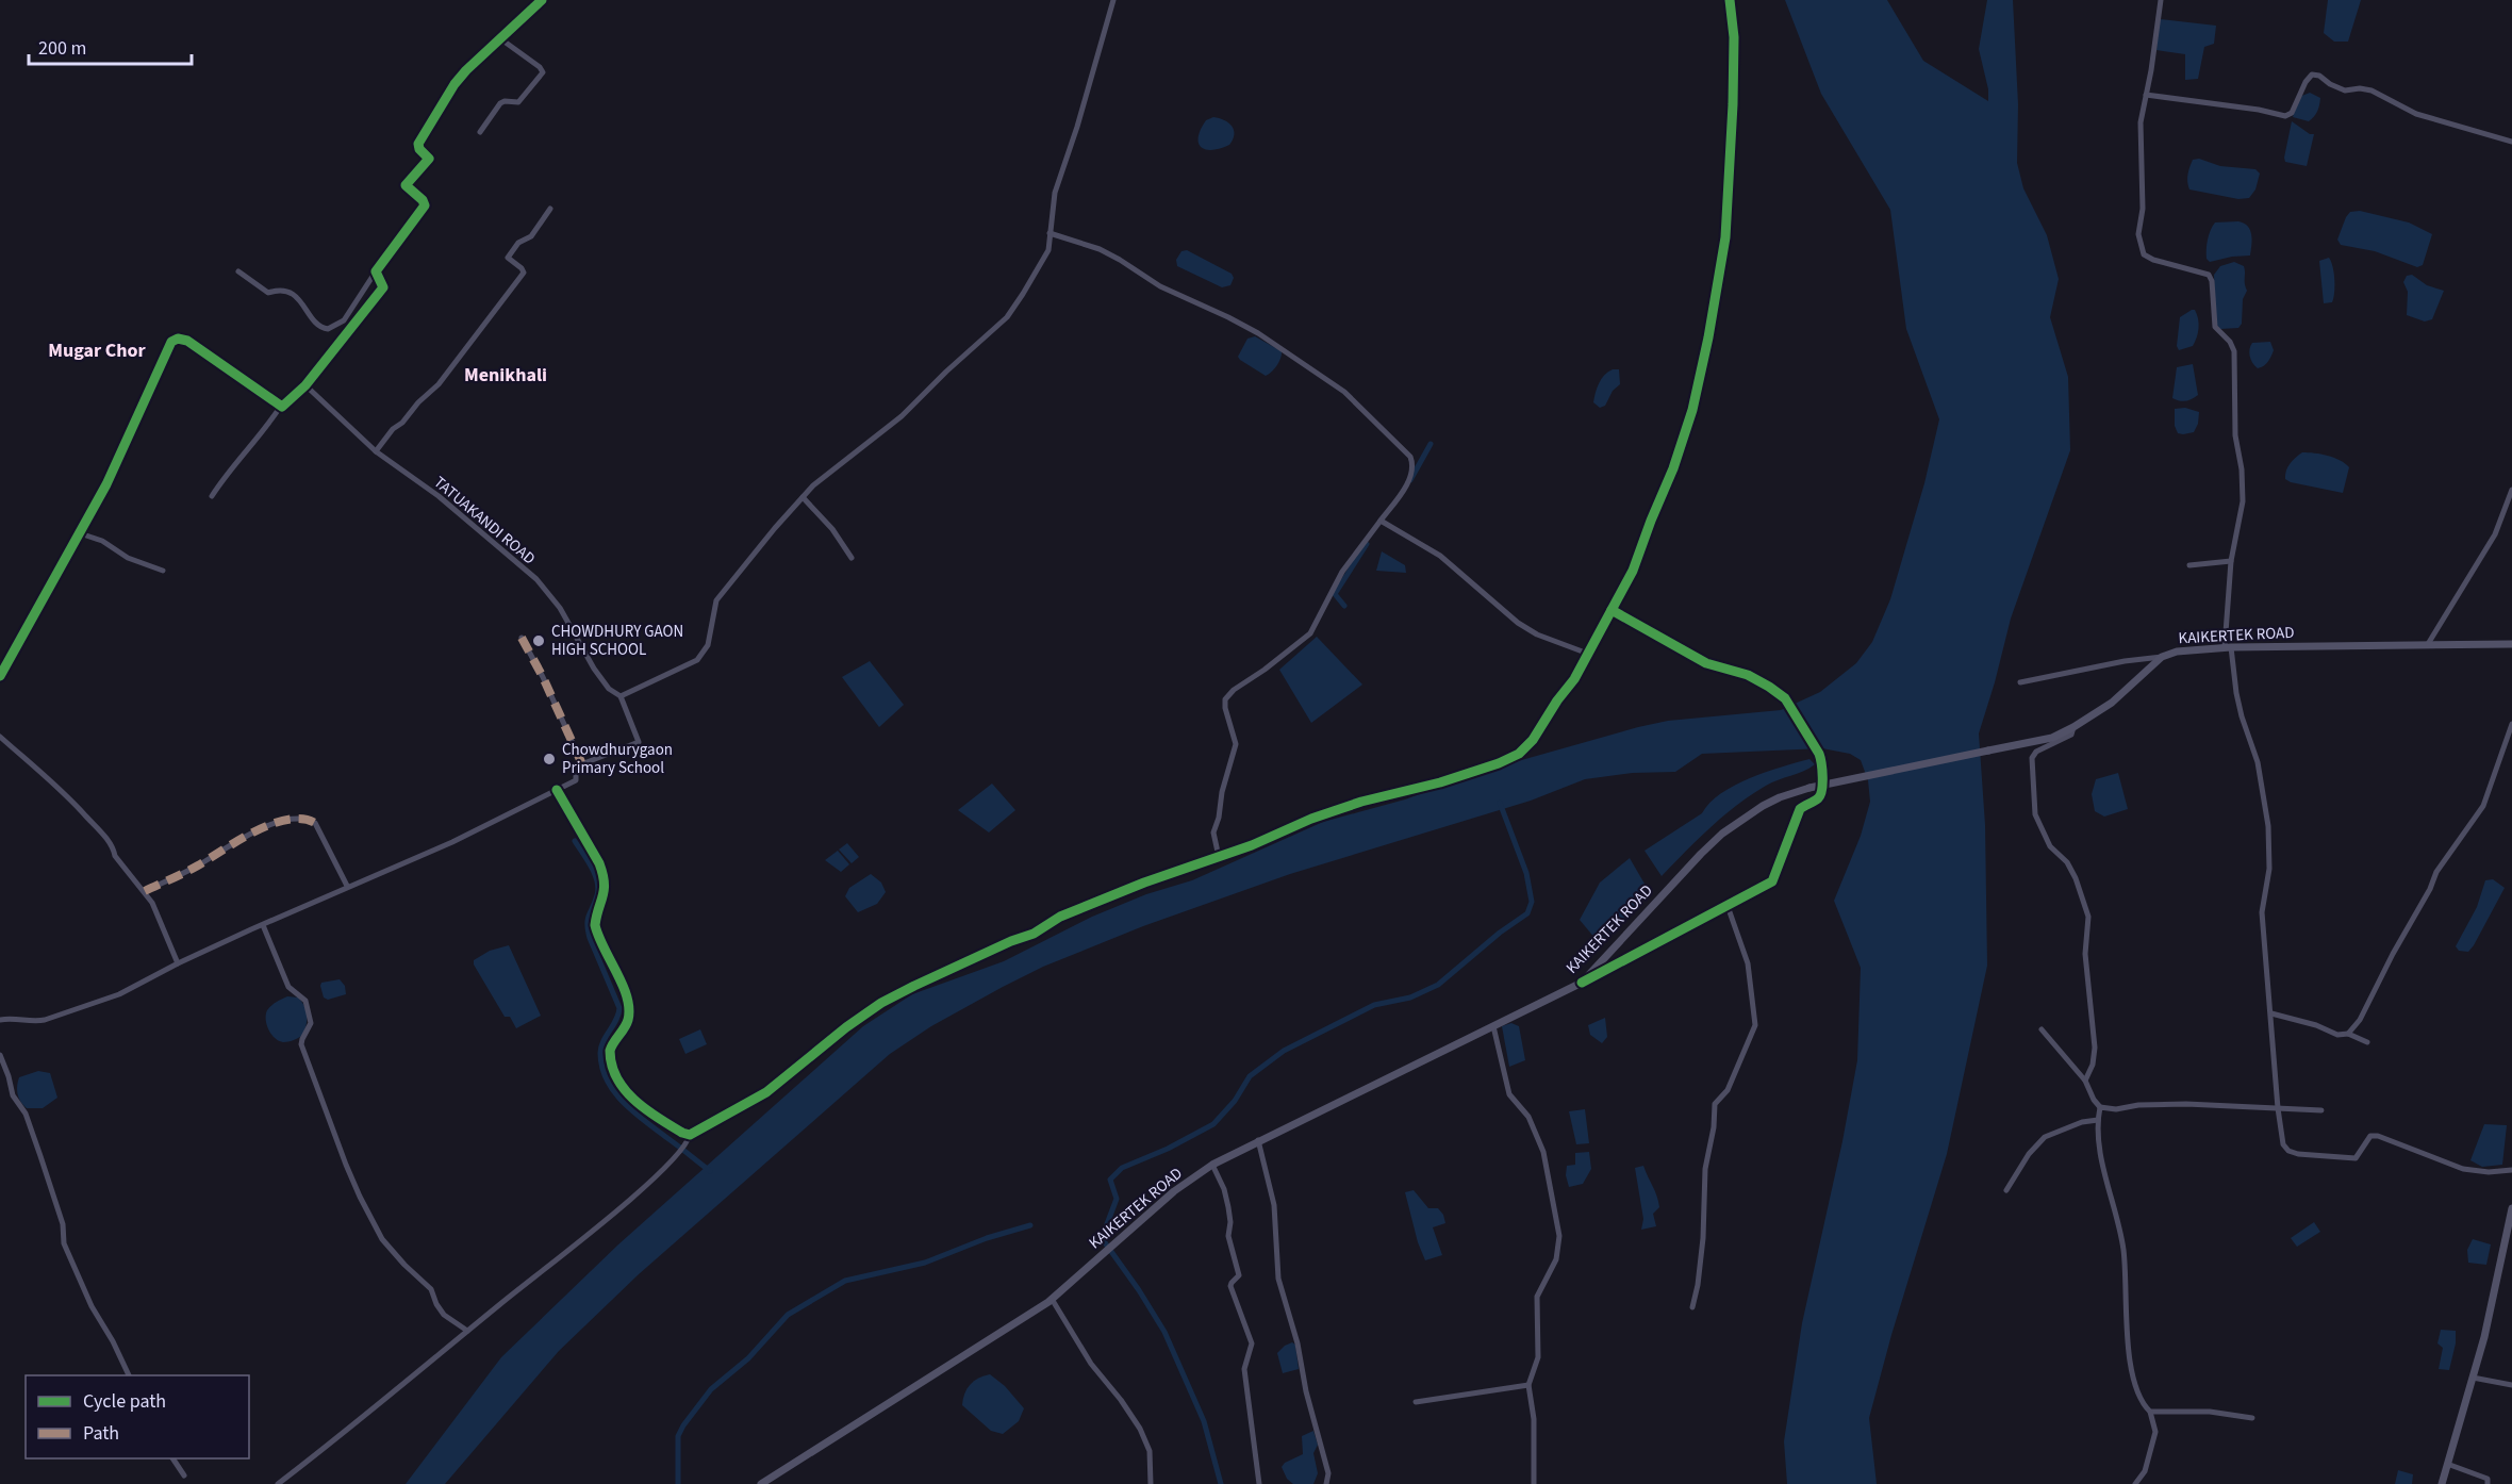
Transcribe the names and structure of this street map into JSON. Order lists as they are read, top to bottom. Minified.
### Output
{"streets":{"main road":["KAIKERTEK ROAD"],"street":["TATUAKANDI ROAD"]},"districts":["Mugar Chor","Menikhali"],"places":["CHOWDHURY GAON HIGH SCHOOL","Chowdhurygaon Primary School"],"legend":["Cycle path","Path"],"scale_bar":"200 m"}
